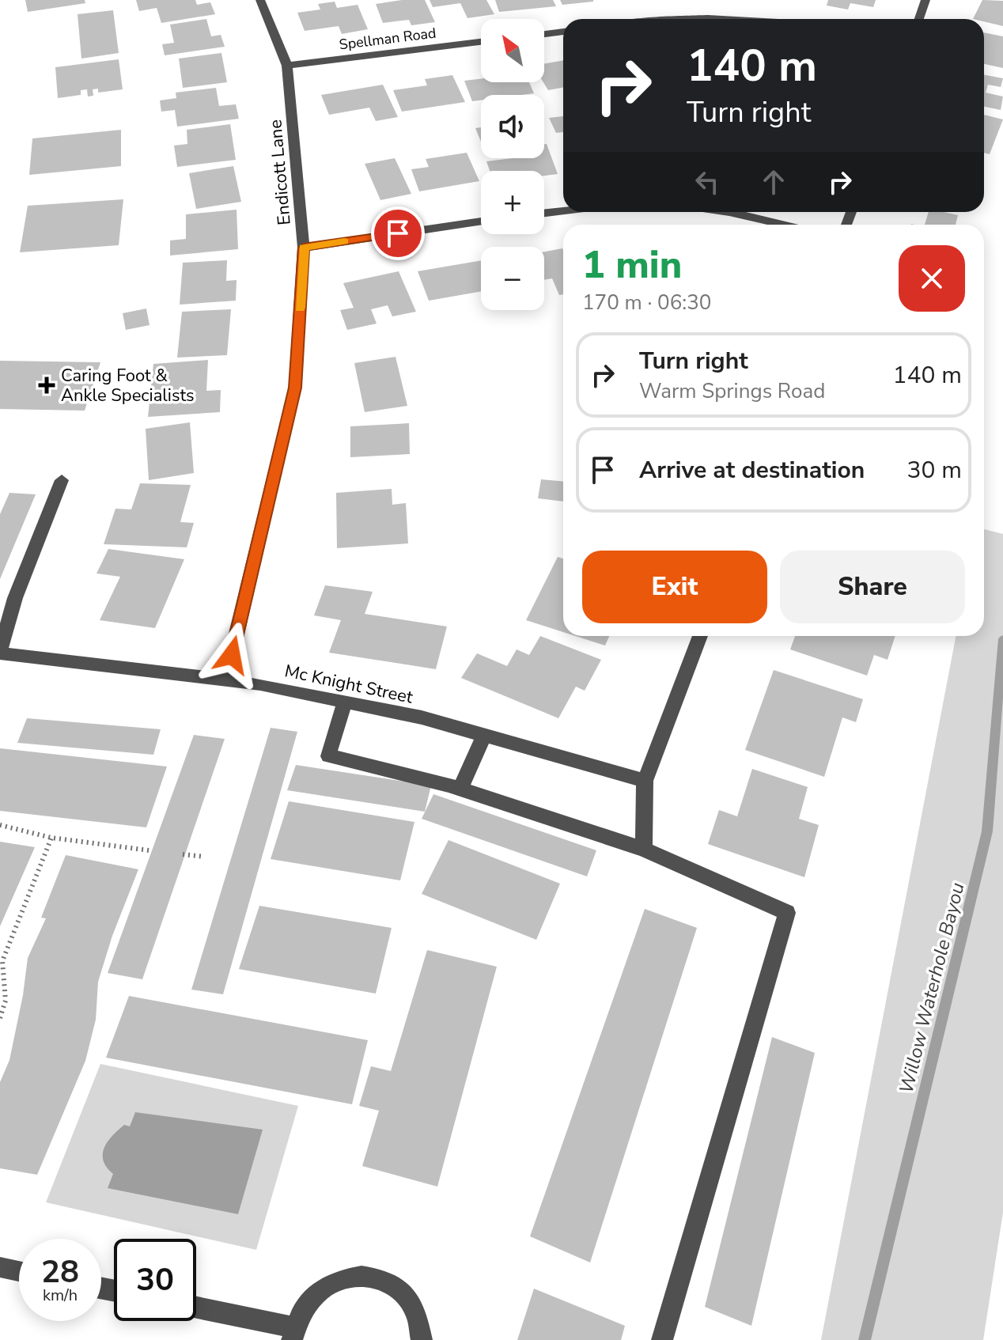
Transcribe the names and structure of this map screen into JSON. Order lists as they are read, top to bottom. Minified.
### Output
{"streets":{"street":["Spellman Road","Endicott Lane","Mc Knight Street"]},"crossings":[["Spellman Road","Endicott Lane"],["Endicott Lane","Mc Knight Street"]],"water":["Willow Waterhole Bayou"],"places":{"health":["Caring Foot & Ankle Specialists"]},"north":"top left","page":{"map_buttons":["+","−"],"turn":["140 m","Turn right"],"heading":["1 min","170 m · 06:30"],"list":[{"name":"Turn right","note":"Warm Springs Road","value":"140 m"},{"name":"Arrive at destination","value":"30 m"}],"buttons":["Exit","Share"],"speed":"28 km/h","limit":"30"}}
